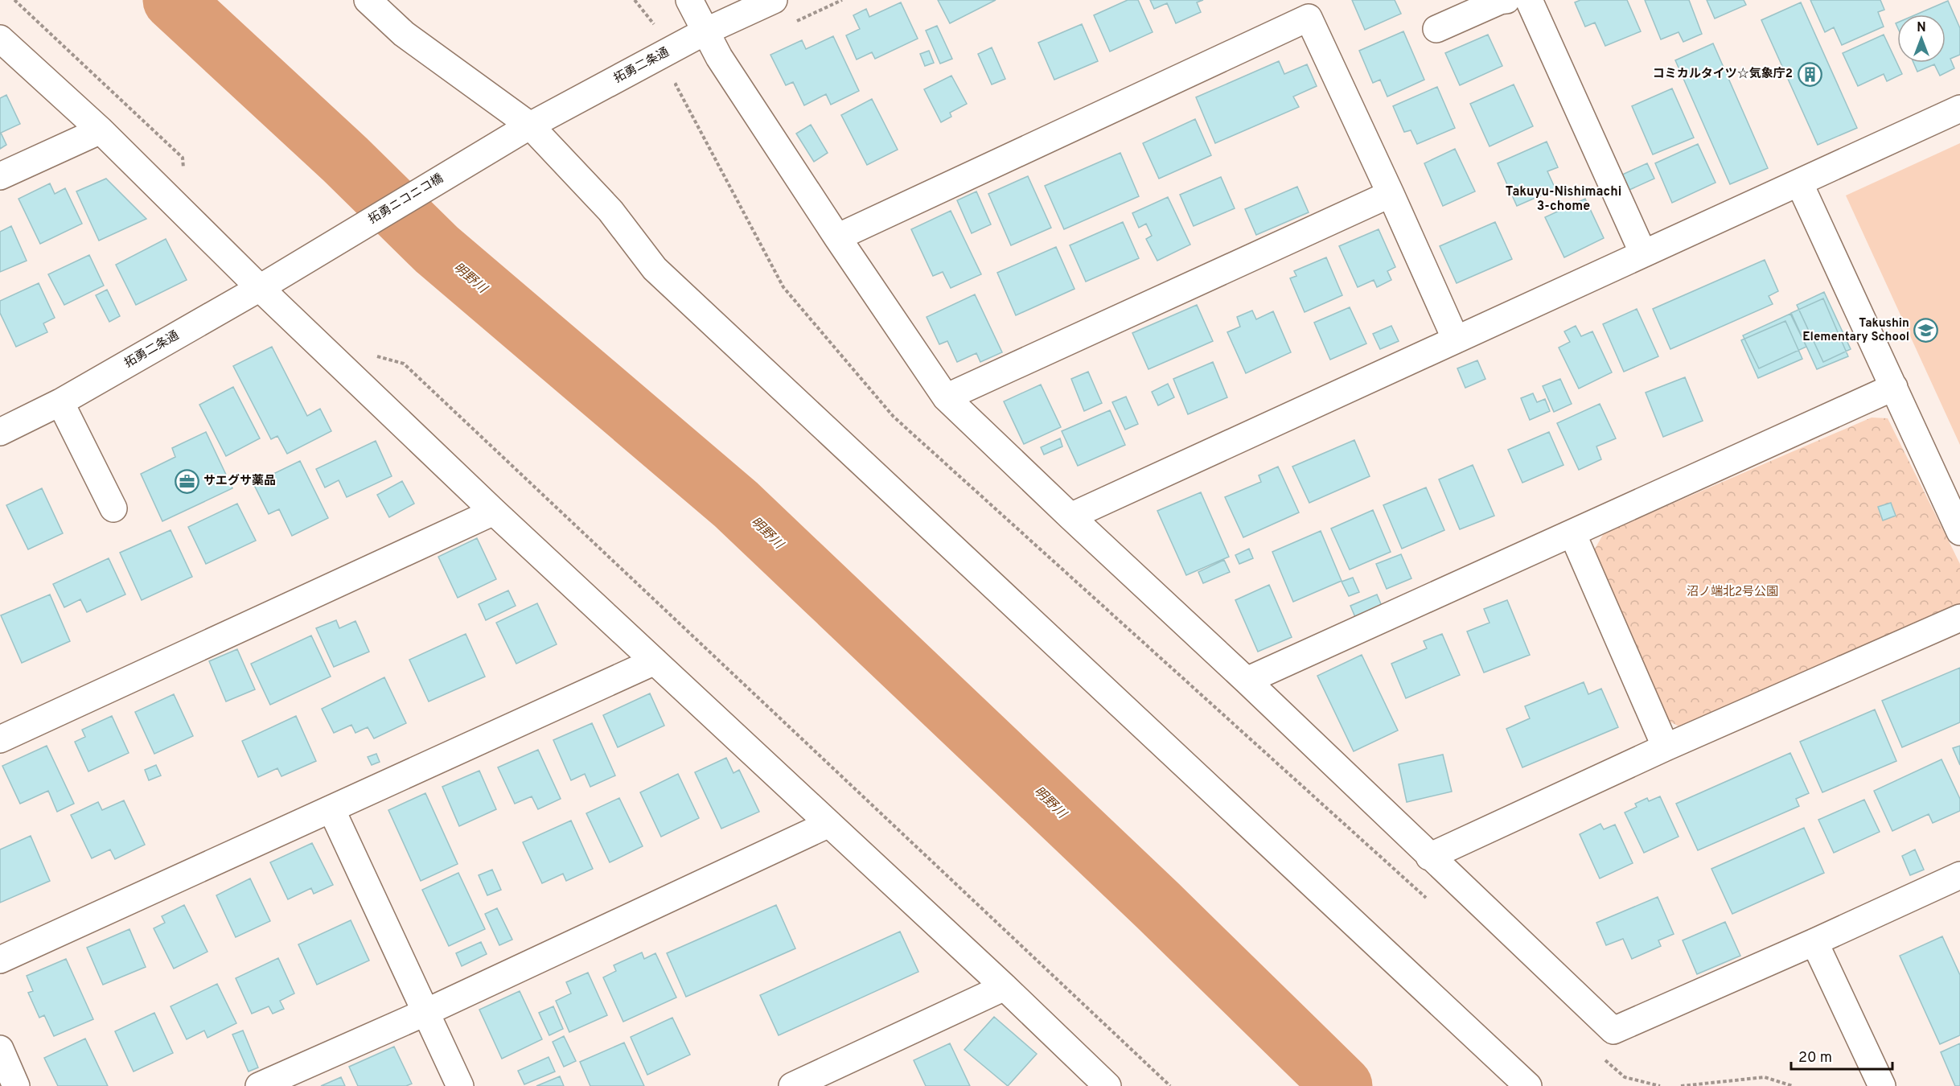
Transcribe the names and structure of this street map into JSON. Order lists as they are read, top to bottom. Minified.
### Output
{"streets":{"street":["拓勇二条通","拓勇ニコニコ橋"]},"crossings":[["拓勇二条通","拓勇ニコニコ橋"]],"districts":["Takuyu-Nishimachi 3-chome"],"water":["明野川"],"parks":["沼ノ端北2号公園"],"places":{"building":["コミカルタイツ☆気象庁2"],"school or university":["Takushin Elementary School"],"office":["サエグサ薬品"]},"scale_bar":"20 m","north":"top"}
